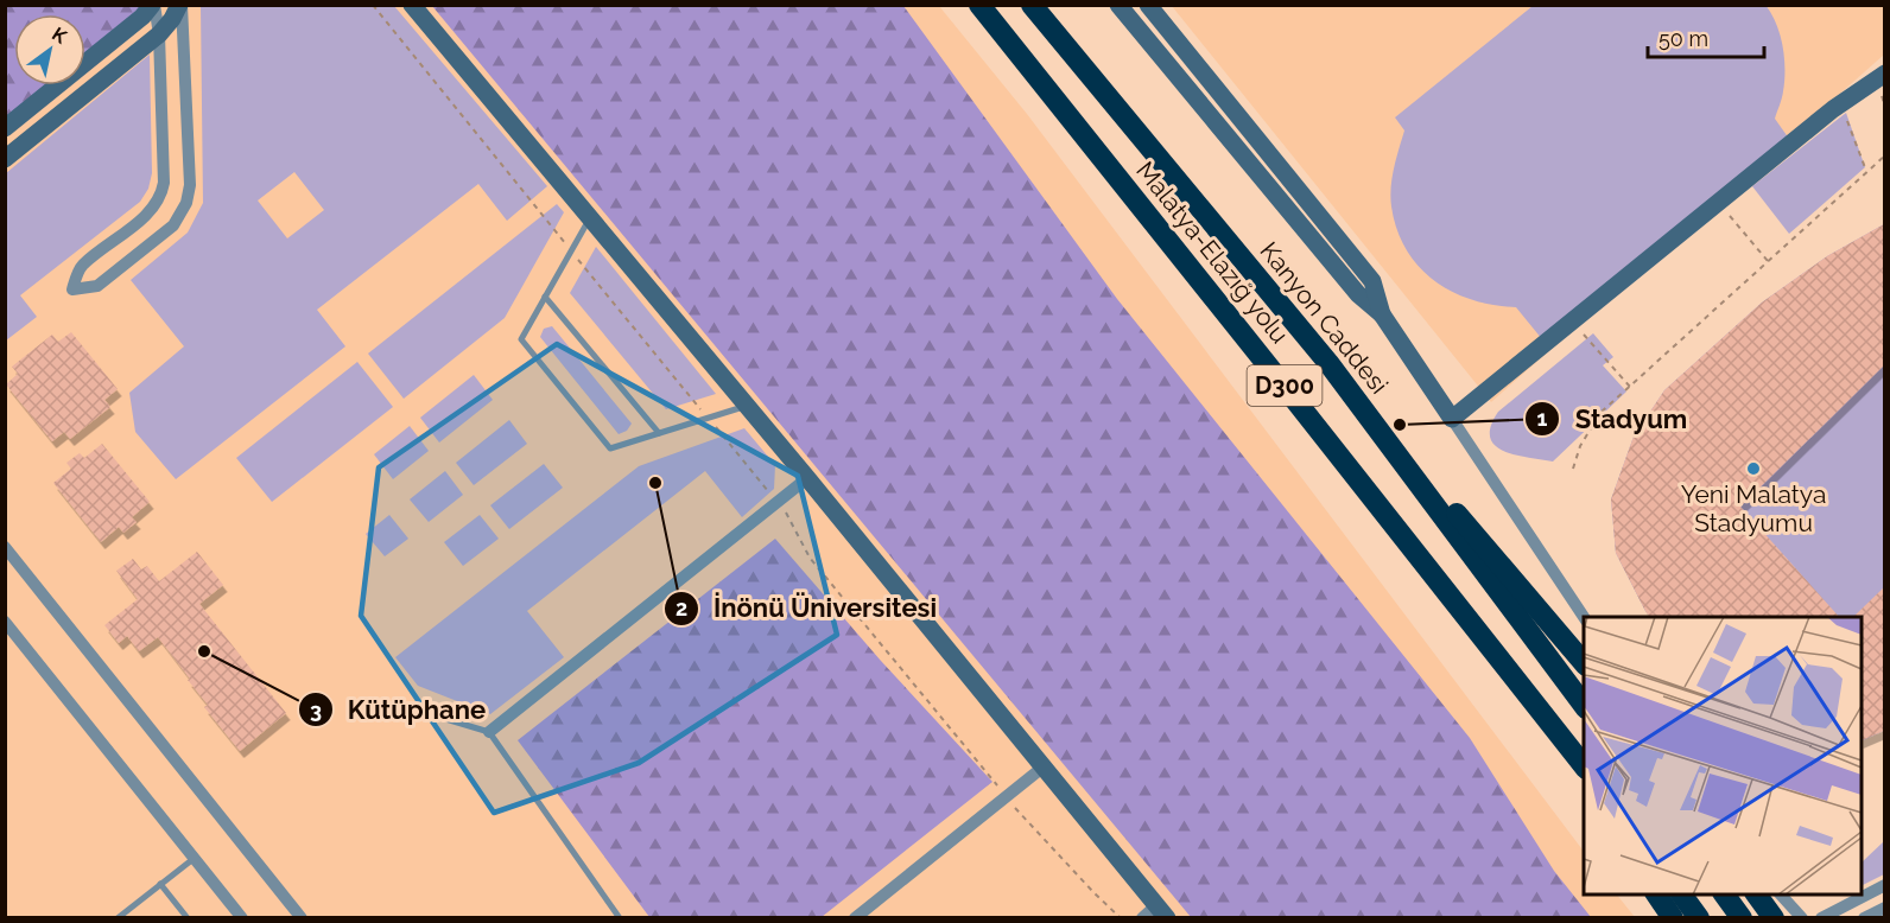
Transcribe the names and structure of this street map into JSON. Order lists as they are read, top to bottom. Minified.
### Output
{"streets":{"highway":["Malatya-Elazığ yolu","Kanyon Caddesi","D300"]},"places":["Stadyum","Yeni Malatya Stadyumu","İnönü Üniversitesi","Kütüphane"],"scale_bar":"50 m","north":"top right"}
